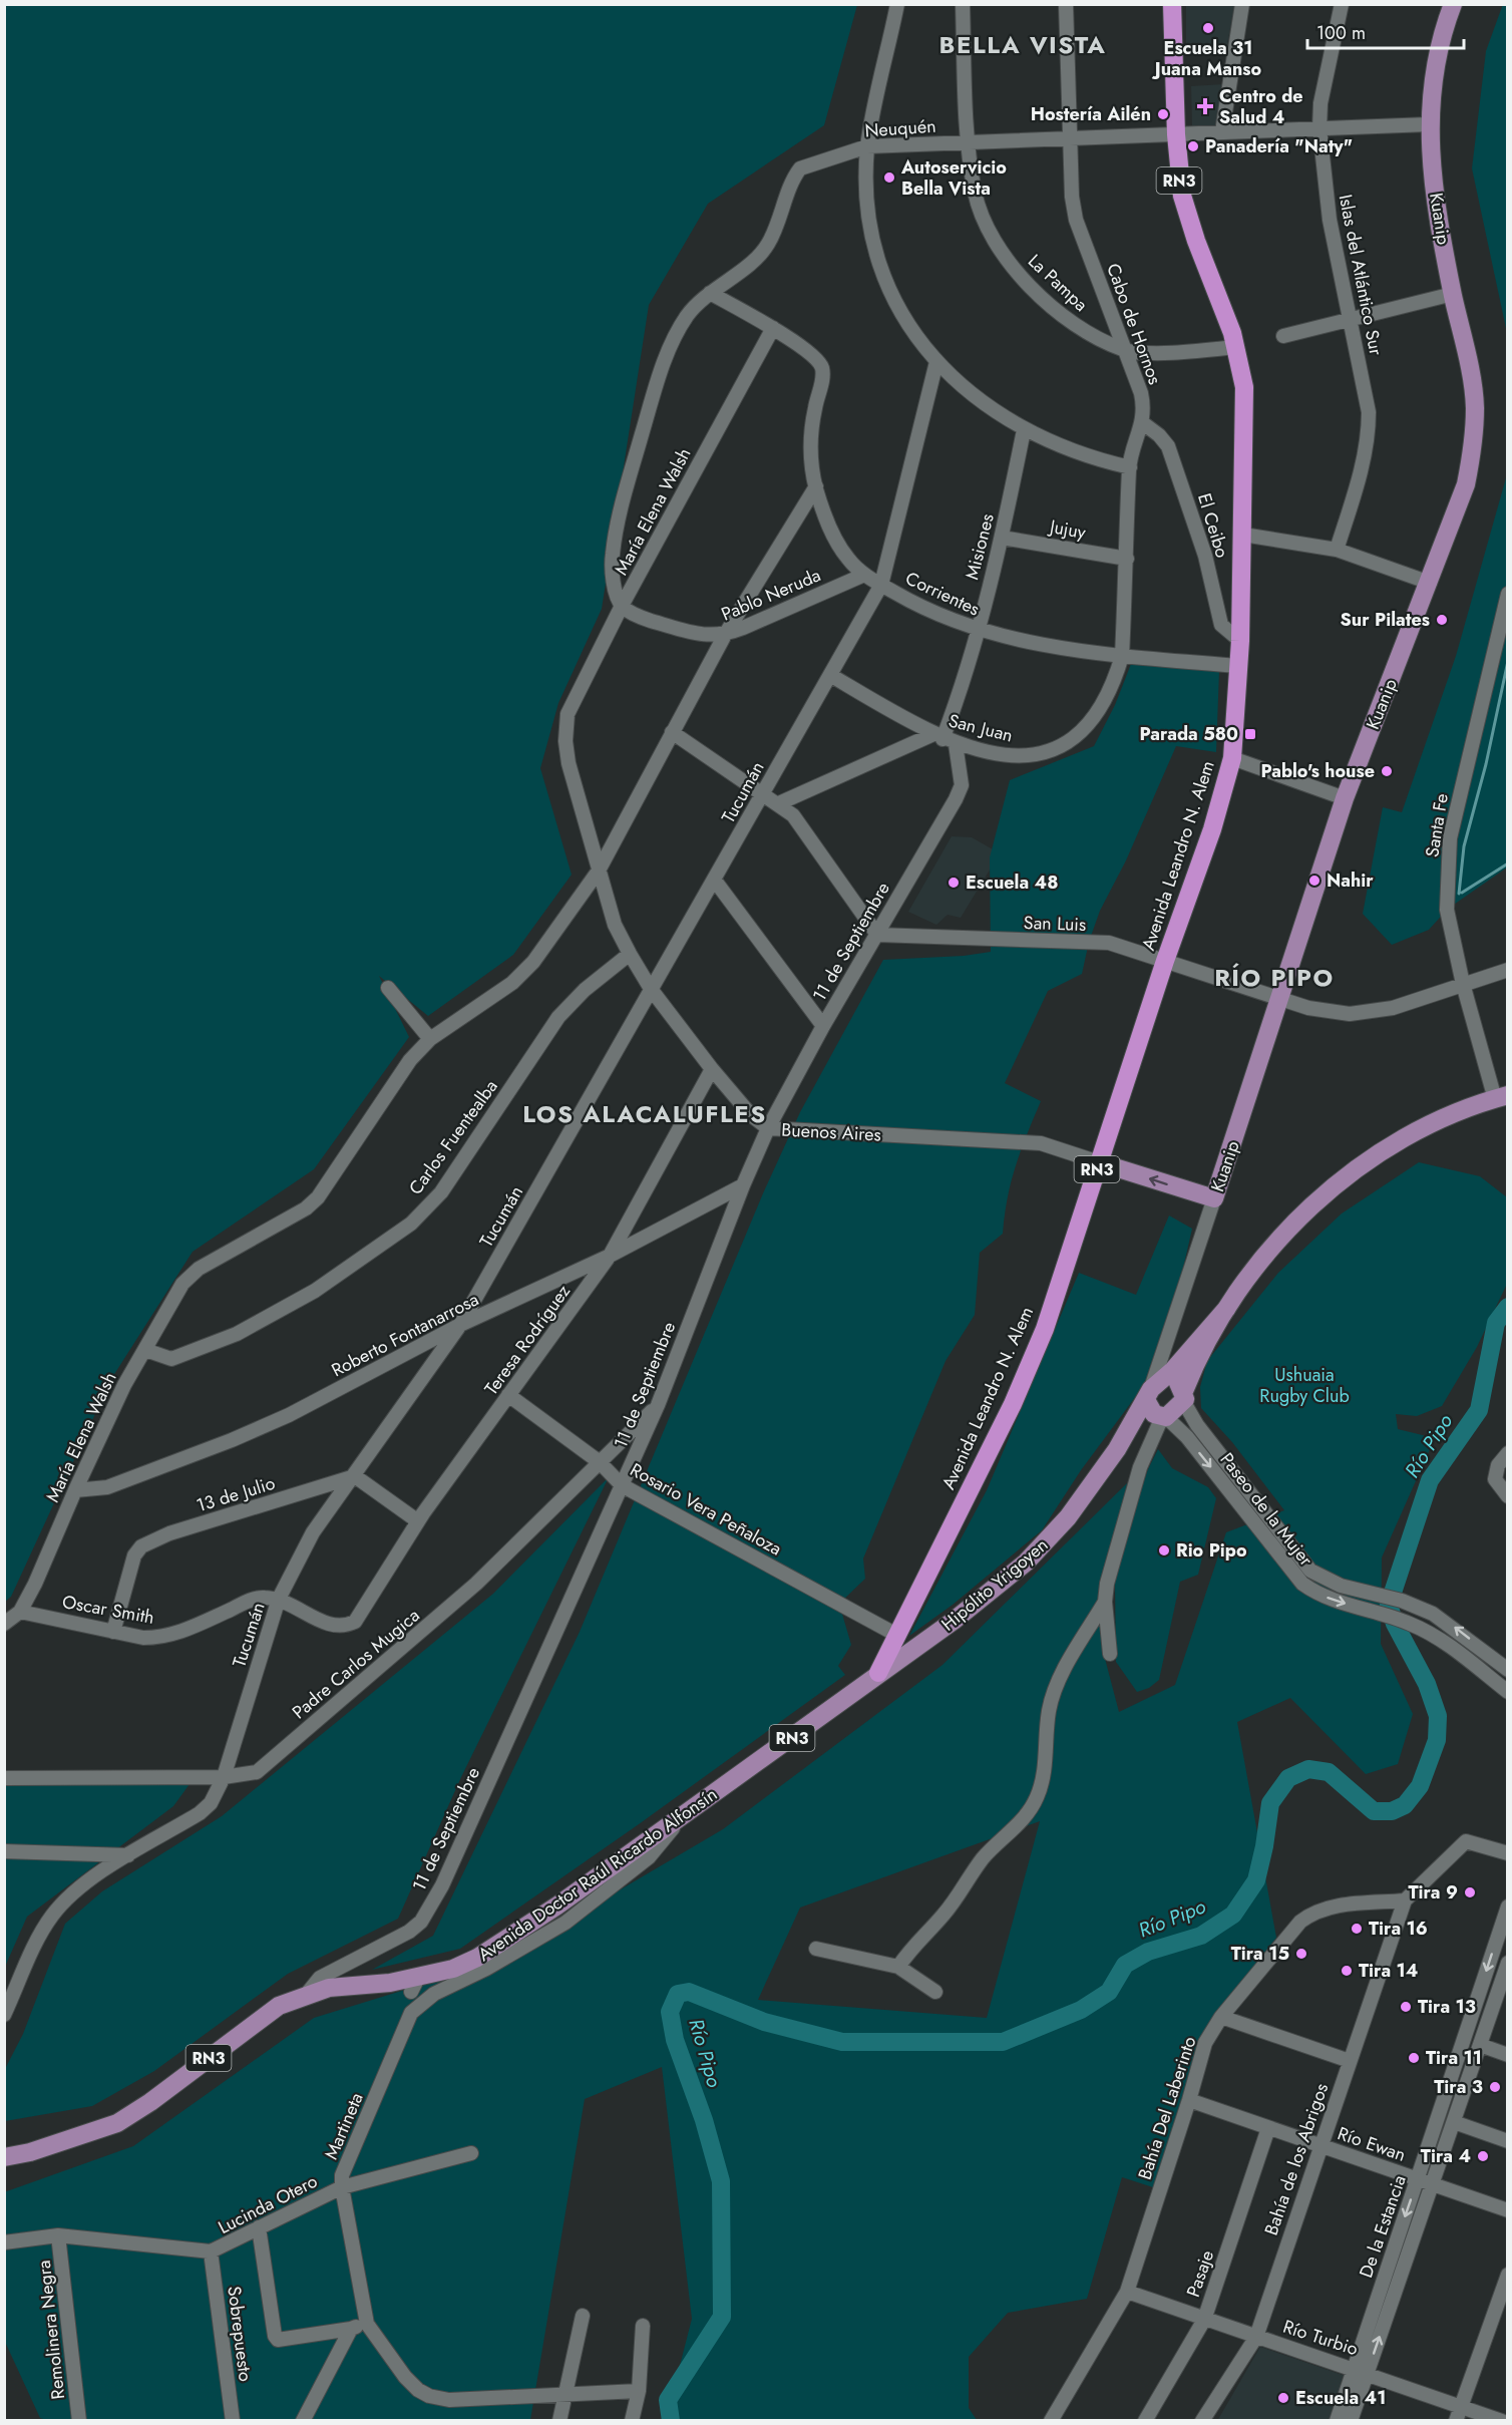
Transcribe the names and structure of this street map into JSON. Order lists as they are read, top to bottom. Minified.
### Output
{"streets":{"highway":["RN3","Avenida Leandro N. Alem"],"main road":["Kuanip","Buenos Aires","Hipólito Yrigoyen","Avenida Doctor Raúl Ricardo Alfonsín"],"street":["Neuquén","Islas del Atlántico Sur","La Pampa","Cabo de Hornos","María Elena Walsh","El Ceibo","Jujuy","Misiones","Corrientes","Pablo Neruda","San Juan","Tucumán","Santa Fe","San Luis","11 de Septiembre","Carlos Fuentealba","Roberto Fontanarrosa","Teresa Rodríguez","13 de Julio","Rosario Vera Peñaloza","Paseo de la Mujer","Oscar Smith","Padre Carlos Mugica","Bahía Del Laberinto","Martineta","Río Ewan","Bahía de los Abrigos","Lucinda Otero","De la Estancia","Pasaje","Remolinera Negra","Sobrepuesto","Río Turbio"]},"crossings":[["Neuquén","Kuanip"],["Neuquén","Islas del Atlántico Sur"],["Neuquén","La Pampa"],["Neuquén","Cabo de Hornos"],["Neuquén","María Elena Walsh"],["Neuquén","Pablo Neruda"],["Neuquén","Avenida Leandro N. Alem"],["Kuanip","San Luis"],["Kuanip","Buenos Aires"],["Kuanip","Hipólito Yrigoyen"],["La Pampa","Cabo de Hornos"],["La Pampa","Avenida Leandro N. Alem"],["Cabo de Hornos","El Ceibo"],["Cabo de Hornos","Jujuy"],["Cabo de Hornos","Corrientes"],["Cabo de Hornos","San Juan"],["María Elena Walsh","Corrientes"],["María Elena Walsh","Pablo Neruda"],["María Elena Walsh","Buenos Aires"],["María Elena Walsh","Carlos Fuentealba"],["María Elena Walsh","Roberto Fontanarrosa"],["María Elena Walsh","Oscar Smith"],["El Ceibo","Avenida Leandro N. Alem"],["Jujuy","Misiones"],["Misiones","Corrientes"],["Misiones","San Juan"],["Corrientes","Pablo Neruda"],["Corrientes","San Juan"],["Corrientes","Tucumán"],["Corrientes","Avenida Leandro N. Alem"],["San Juan","Tucumán"],["San Juan","11 de Septiembre"],["Tucumán","Buenos Aires"],["Tucumán","Roberto Fontanarrosa"],["Tucumán","Teresa Rodríguez"],["Tucumán","13 de Julio"],["Tucumán","Oscar Smith"],["Tucumán","Padre Carlos Mugica"],["Santa Fe","San Luis"],["Santa Fe","Hipólito Yrigoyen"],["Avenida Leandro N. Alem","San Luis"],["Avenida Leandro N. Alem","Buenos Aires"],["Avenida Leandro N. Alem","Rosario Vera Peñaloza"],["Avenida Leandro N. Alem","Hipólito Yrigoyen"],["Avenida Leandro N. Alem","Avenida Doctor Raúl Ricardo Alfonsín"],["San Luis","11 de Septiembre"],["11 de Septiembre","Buenos Aires"],["11 de Septiembre","Roberto Fontanarrosa"],["11 de Septiembre","Rosario Vera Peñaloza"],["11 de Septiembre","Padre Carlos Mugica"],["11 de Septiembre","Avenida Doctor Raúl Ricardo Alfonsín"],["Buenos Aires","Carlos Fuentealba"],["Buenos Aires","Teresa Rodríguez"],["Roberto Fontanarrosa","Teresa Rodríguez"],["Teresa Rodríguez","Rosario Vera Peñaloza"],["Teresa Rodríguez","Oscar Smith"],["13 de Julio","Oscar Smith"],["Rosario Vera Peñaloza","Padre Carlos Mugica"],["Paseo de la Mujer","Hipólito Yrigoyen"],["Hipólito Yrigoyen","Avenida Doctor Raúl Ricardo Alfonsín"],["Avenida Doctor Raúl Ricardo Alfonsín","Martineta"],["Bahía Del Laberinto","Río Ewan"],["Bahía Del Laberinto","Bahía de los Abrigos"],["Bahía Del Laberinto","Río Turbio"],["Martineta","Lucinda Otero"],["Río Ewan","Bahía de los Abrigos"],["Río Ewan","De la Estancia"],["Río Ewan","Pasaje"],["Bahía de los Abrigos","Río Turbio"],["Lucinda Otero","Remolinera Negra"],["Lucinda Otero","Sobrepuesto"],["De la Estancia","Río Turbio"],["Pasaje","Río Turbio"]],"districts":["BELLA VISTA","RÍO PIPO","LOS ALACALUFLES"],"water":["Río Pipo"],"parks":["Ushuaia Rugby Club"],"places":{"other":["Escuela 31 Juana Manso","Hostería Ailén","Panadería \"Naty\"","Autoservicio Bella Vista","Sur Pilates","Pablo's house","Nahir","Escuela 48","Rio Pipo","Tira 9","Tira 16","Tira 15","Tira 14","Tira 13","Tira 11","Tira 3","Tira 4","Escuela 41"],"health":["Centro de Salud 4"],"transit":["Parada 580"]},"scale_bar":"100 m"}
